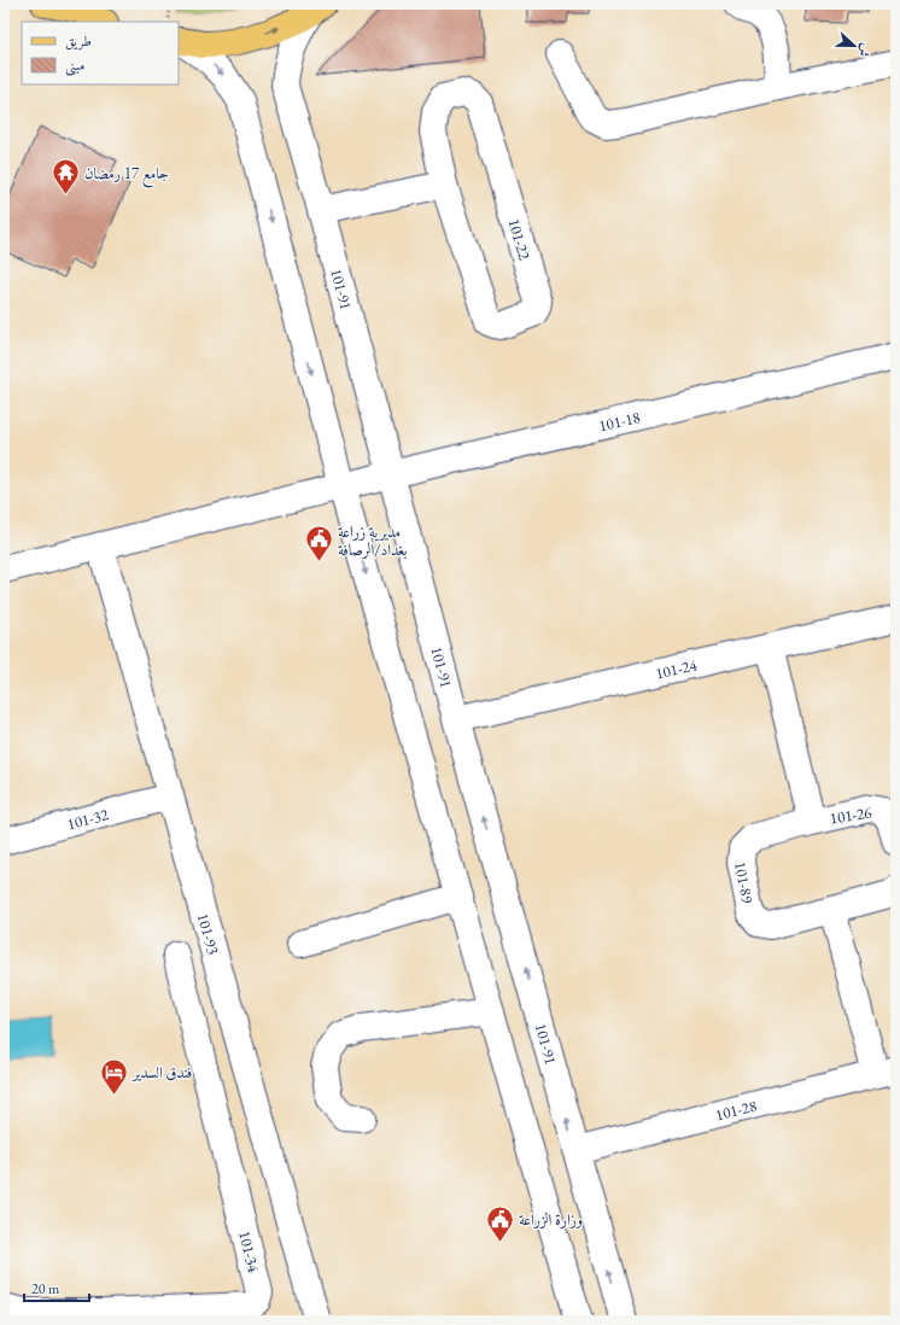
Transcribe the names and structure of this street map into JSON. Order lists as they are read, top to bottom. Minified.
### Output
{"streets":{"street":["101-22","101-91","101-18","101-24","101-26","101-32","101-89","101-93","101-28","101-34"]},"crossings":[["101-91","101-18"],["101-91","101-24"],["101-91","101-28"],["101-18","101-93"],["101-26","101-89"],["101-32","101-93"]],"places":{"temple":["جامع 17 رمضان"],"public building":["مديرية زراعة بغداد/الرصافة","وزارة الزراعة"],"hotel":["فندق السدير"]},"legend":["طريق","مبنى"],"scale_bar":"20 m","north":"right"}
